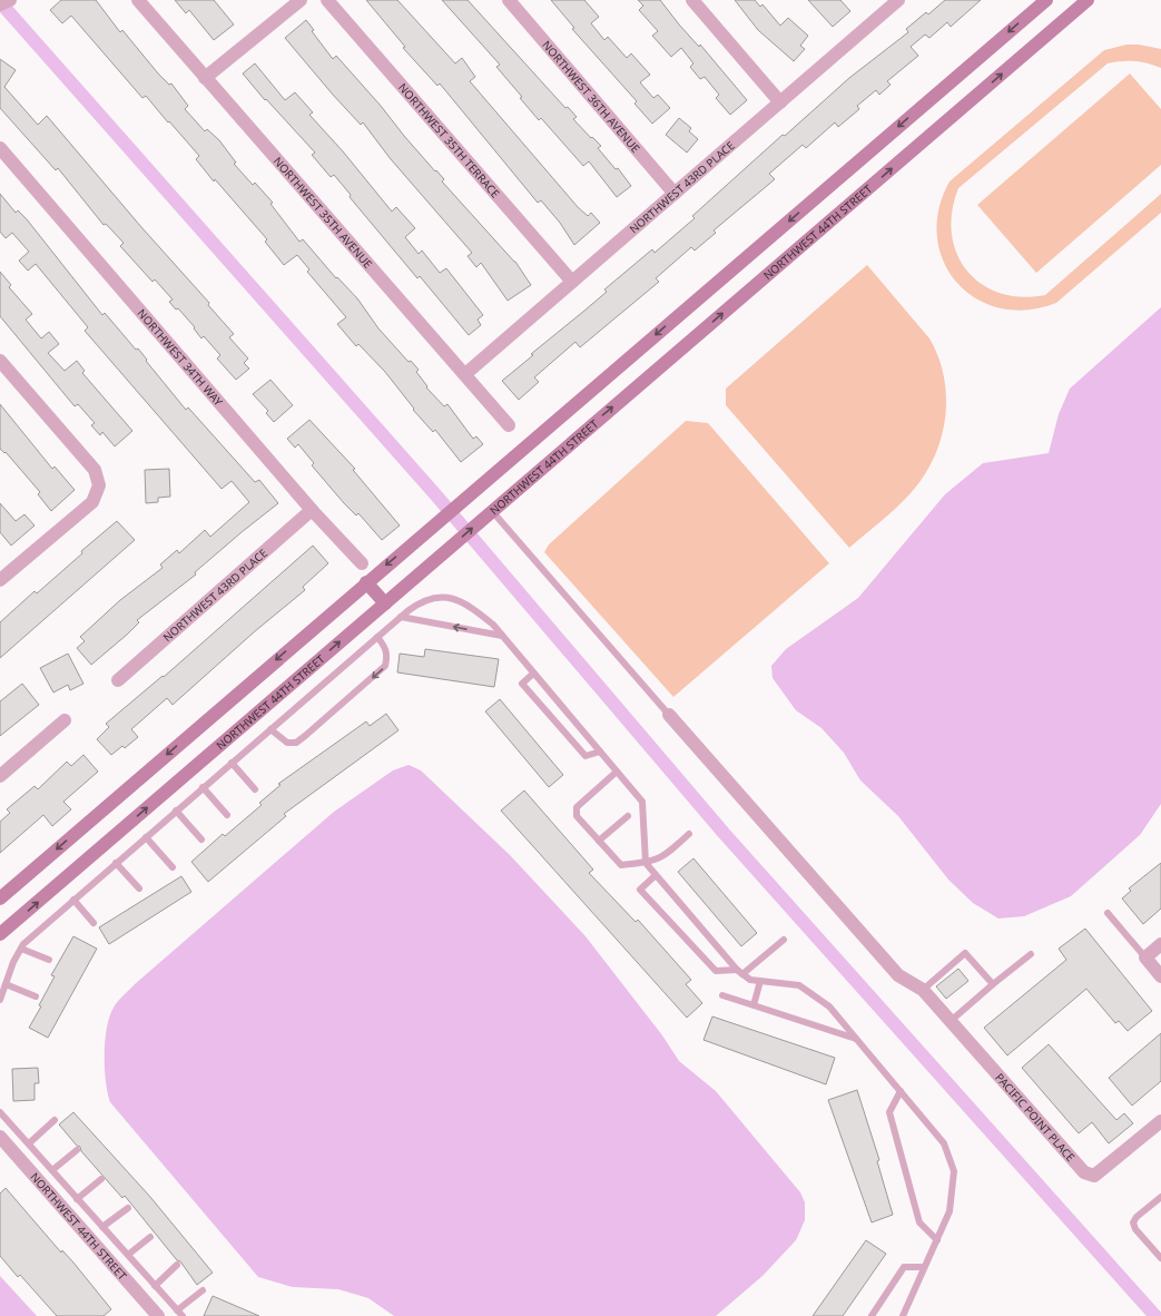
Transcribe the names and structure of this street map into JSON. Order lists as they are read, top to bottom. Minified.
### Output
{"streets":{"street":["NORTHWEST 36TH AVENUE","NORTHWEST 35TH TERRACE","NORTHWEST 43RD PLACE","NORTHWEST 35TH AVENUE","NORTHWEST 44TH STREET","NORTHWEST 34TH WAY","PACIFIC POINT PLACE"]},"crossings":[["NORTHWEST 36TH AVENUE","NORTHWEST 43RD PLACE"],["NORTHWEST 35TH TERRACE","NORTHWEST 43RD PLACE"],["NORTHWEST 43RD PLACE","NORTHWEST 35TH AVENUE"],["NORTHWEST 43RD PLACE","NORTHWEST 34TH WAY"]]}
